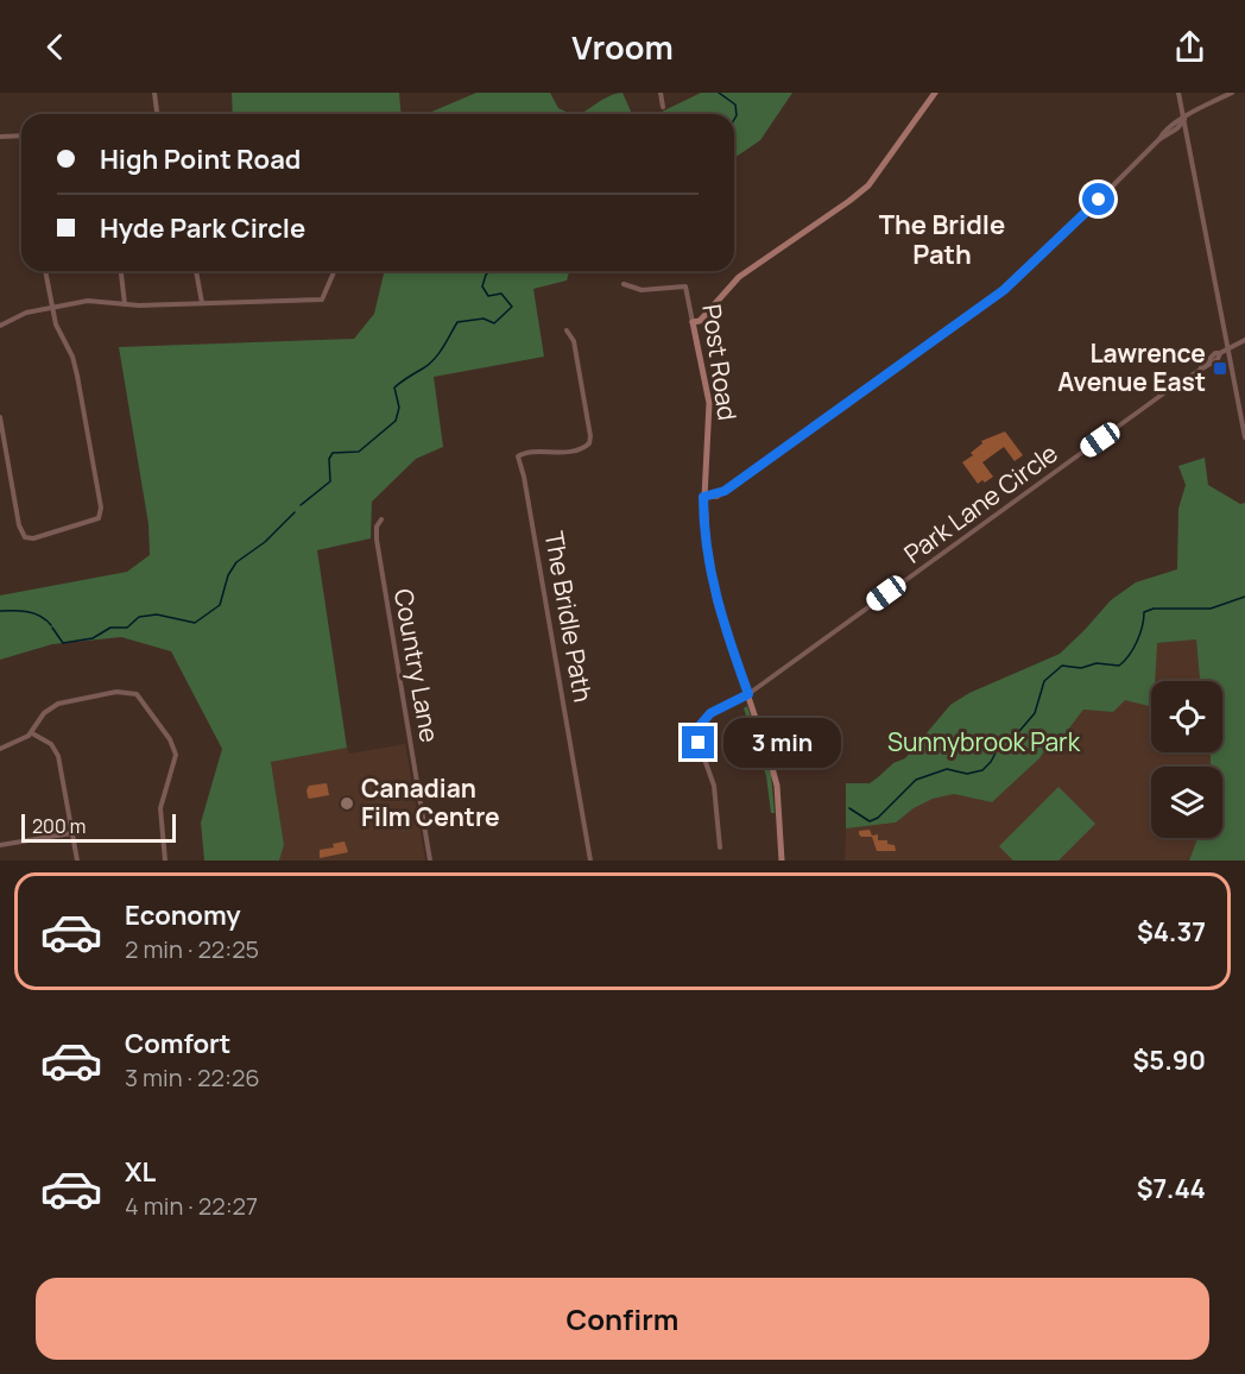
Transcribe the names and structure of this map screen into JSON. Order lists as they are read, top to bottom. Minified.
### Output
{"streets":{"street":["Post Road","Park Lane Circle","The Bridle Path","Country Lane"]},"crossings":[["Post Road","Park Lane Circle"]],"districts":["The Bridle Path"],"parks":["Sunnybrook Park"],"places":{"transit":["Lawrence Avenue East"],"other":["Canadian Film Centre"]},"scale_bar":"200 m","page":{"header":"Vroom","banner":["High Point Road","Hyde Park Circle"],"bubble":"3 min","scale":"200 m","list":[{"name":"Economy","note":"2 min · 22:25","value":"$4.37"},{"name":"Comfort","note":"3 min · 22:26","value":"$5.90"},{"name":"XL","note":"4 min · 22:27","value":"$7.44"}],"buttons":"Confirm"}}
